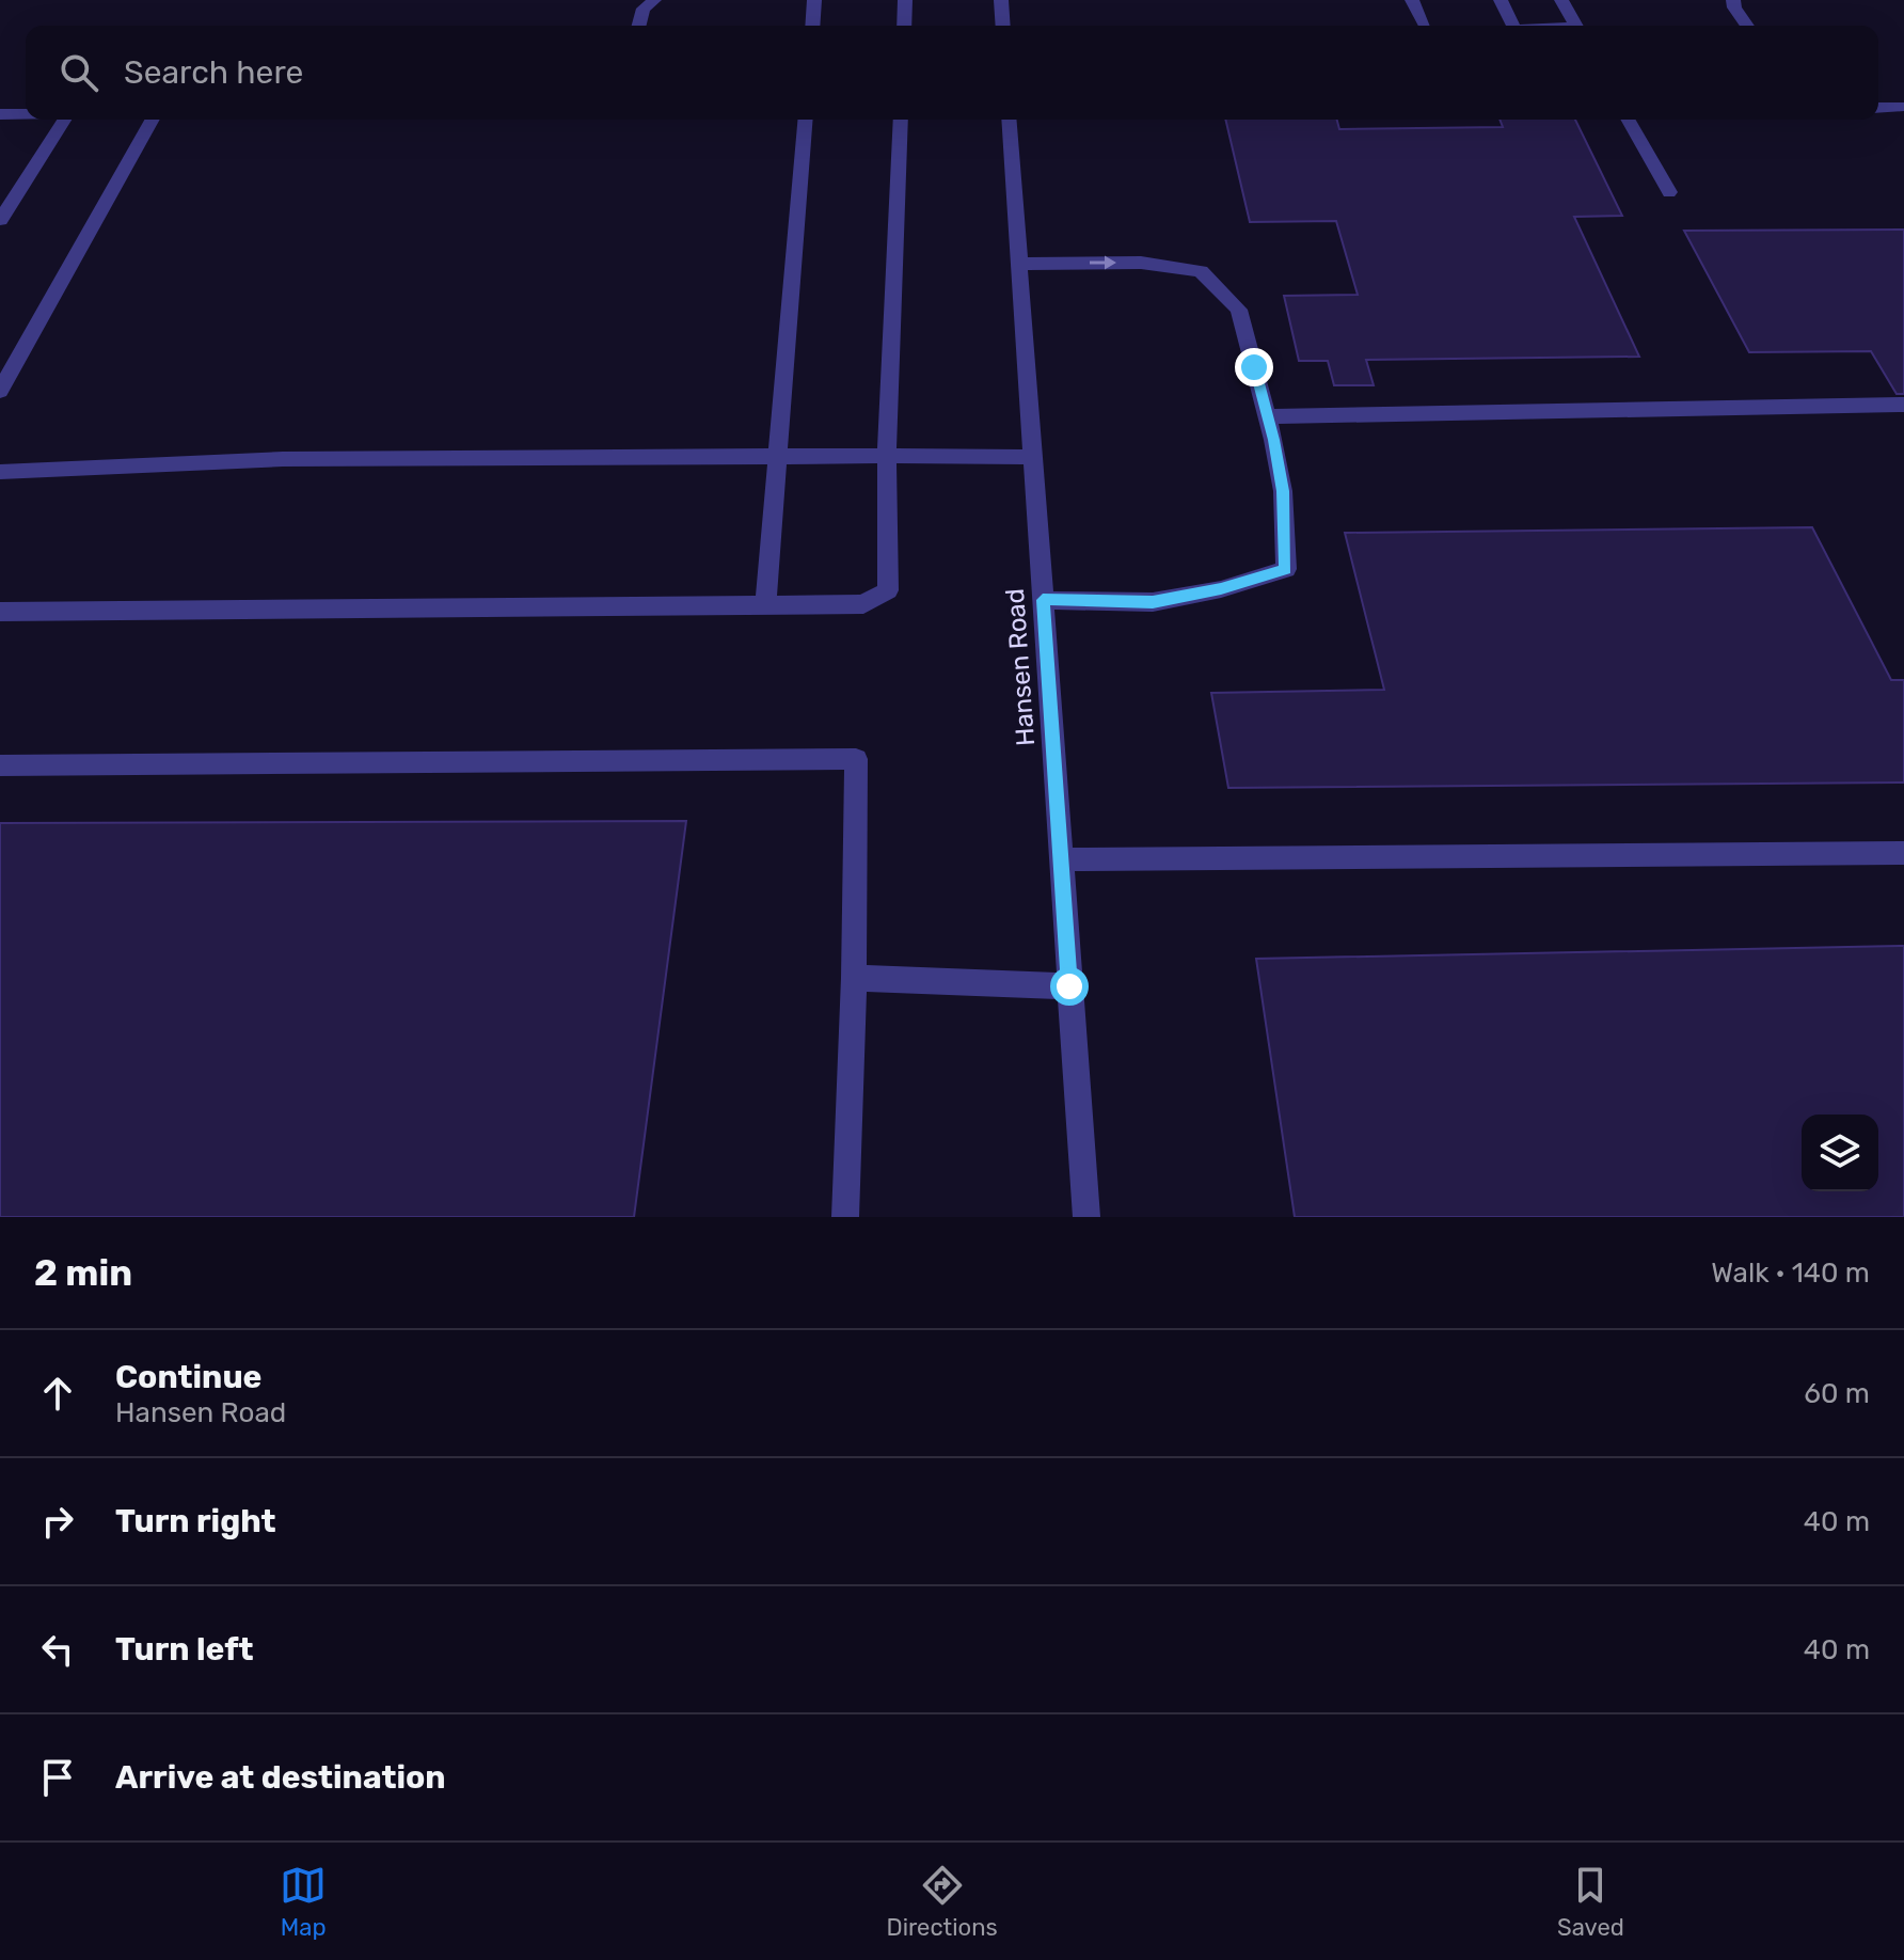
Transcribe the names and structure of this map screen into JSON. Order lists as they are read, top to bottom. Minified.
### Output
{"streets":{"street":["Hansen Road"]},"page":{"search":"Search here","heading":["2 min","Walk · 140 m"],"list":[["Continue","Hansen Road","60 m"],["Turn right","40 m"],["Turn left","40 m"],"Arrive at destination"],"nav":["Map","Directions","Saved"]}}
